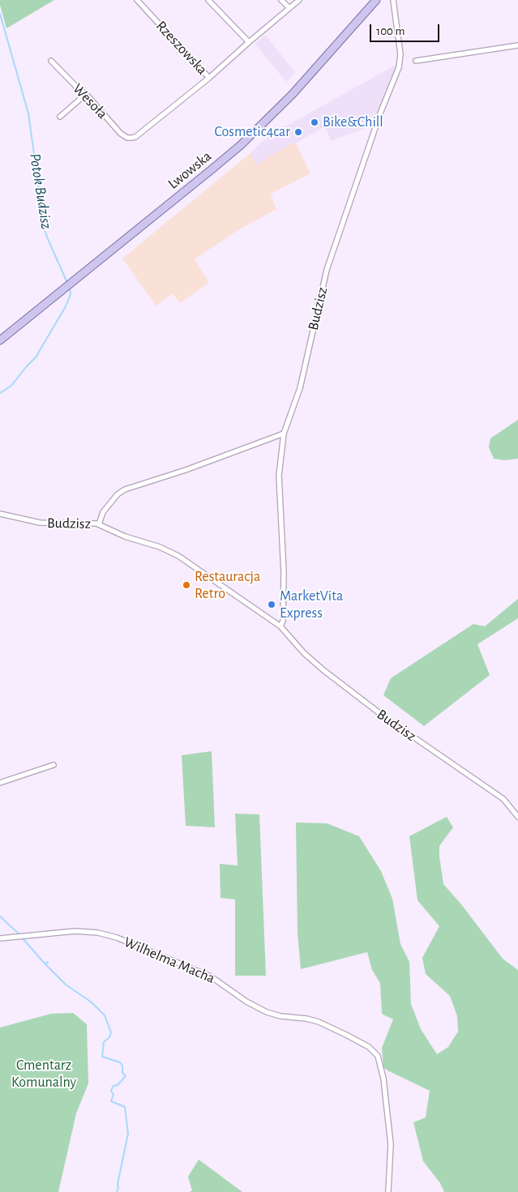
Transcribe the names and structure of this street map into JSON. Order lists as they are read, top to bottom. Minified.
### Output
{"streets":{"main road":["Lwowska"],"street":["Rzeszowska","Wesoła","Budzisz","Wilhelma Macha"]},"crossings":[["Rzeszowska","Wesoła"]],"water":["Potok Budzisz"],"parks":["Cmentarz Komunalny"],"places":["Bike&Chill","Cosmetic4car","Restauracja Retro","MarketVita Express"],"scale_bar":"100 m"}
